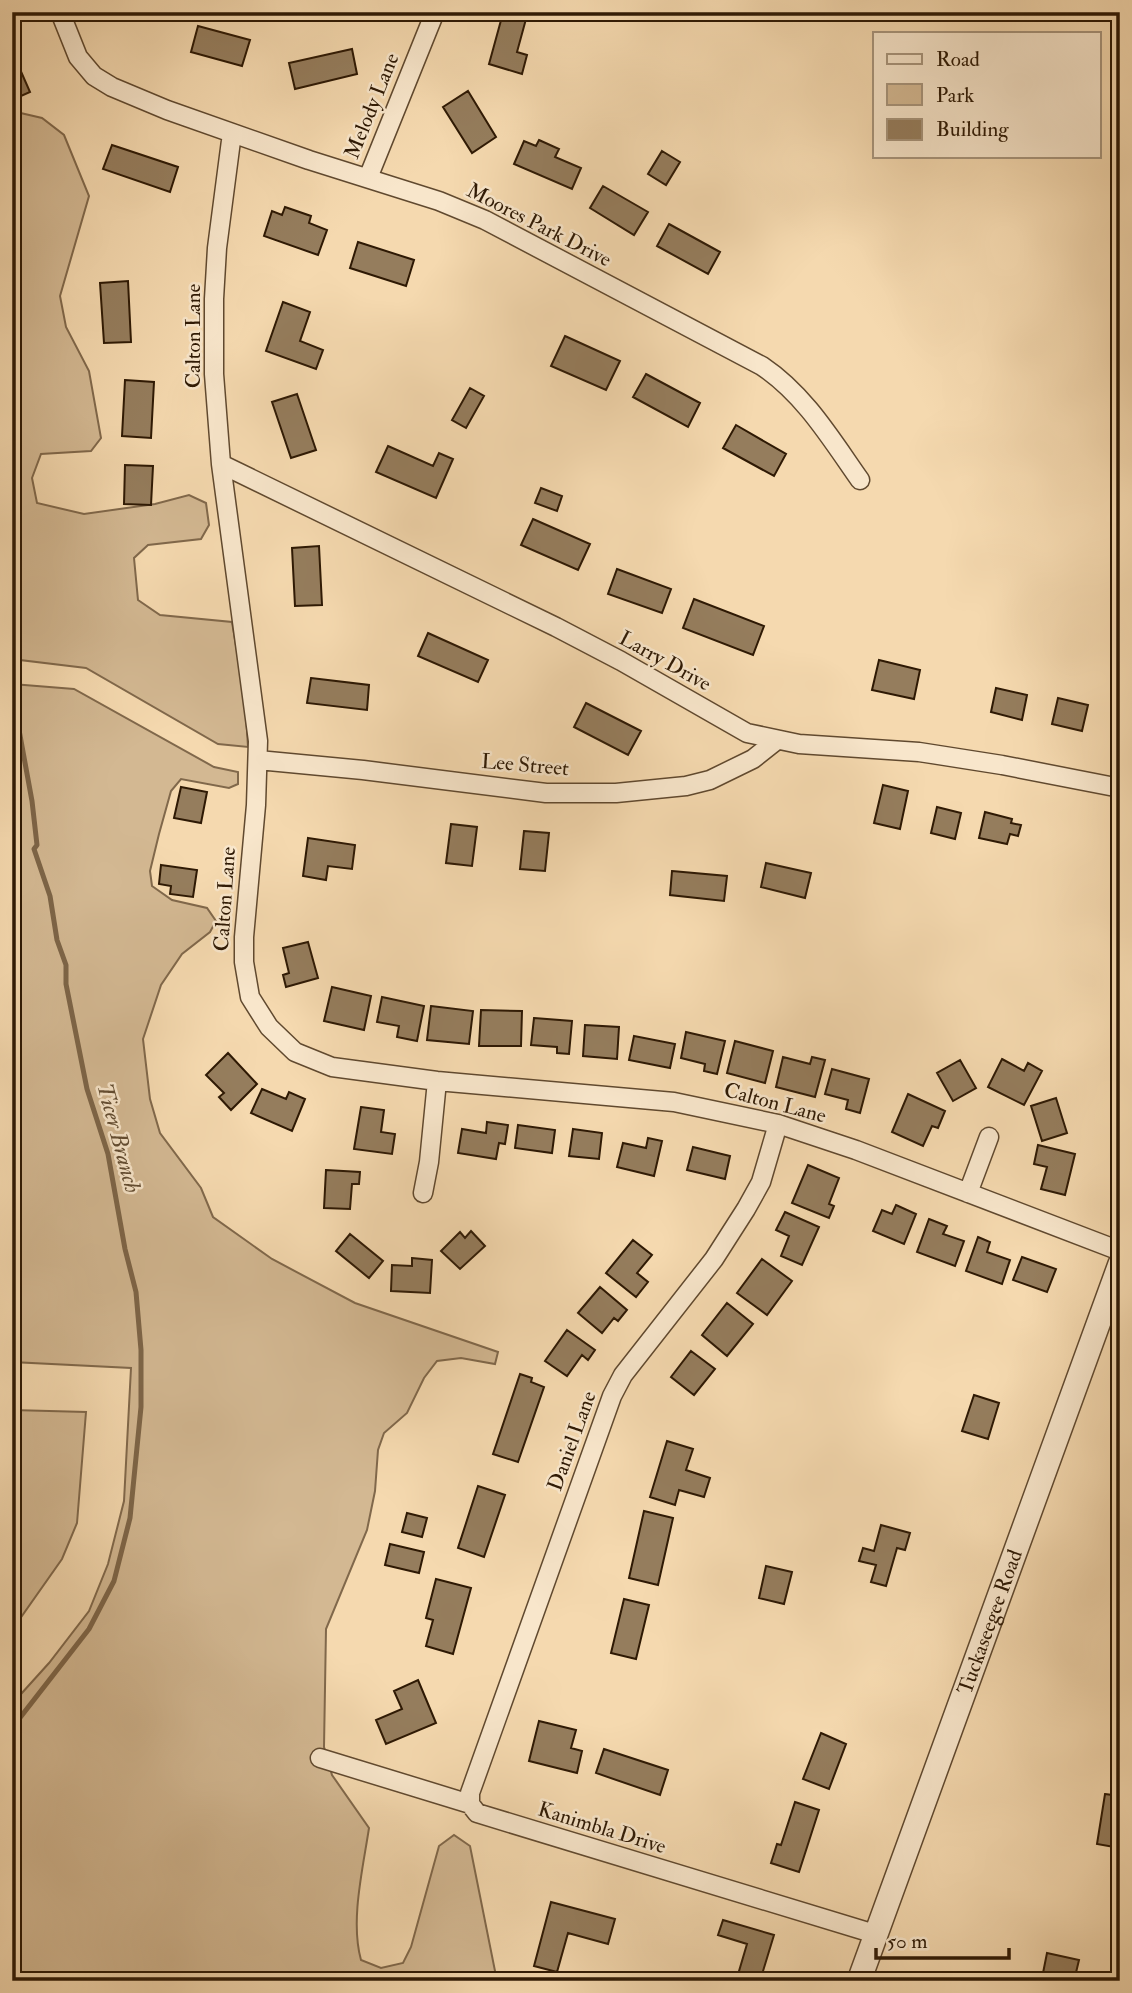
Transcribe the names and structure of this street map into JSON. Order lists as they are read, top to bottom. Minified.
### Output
{"streets":{"street":["Melody Lane","Moores Park Drive","Calton Lane","Larry Drive","Lee Street","Daniel Lane","Tuckaseegee Road","Kanimbla Drive"]},"crossings":[["Melody Lane","Moores Park Drive"],["Moores Park Drive","Calton Lane"],["Calton Lane","Larry Drive"],["Calton Lane","Lee Street"],["Calton Lane","Daniel Lane"],["Larry Drive","Lee Street"],["Daniel Lane","Kanimbla Drive"],["Tuckaseegee Road","Kanimbla Drive"]],"water":["Ticer Branch"],"legend":["Road","Park","Building"],"scale_bar":"50 m"}
